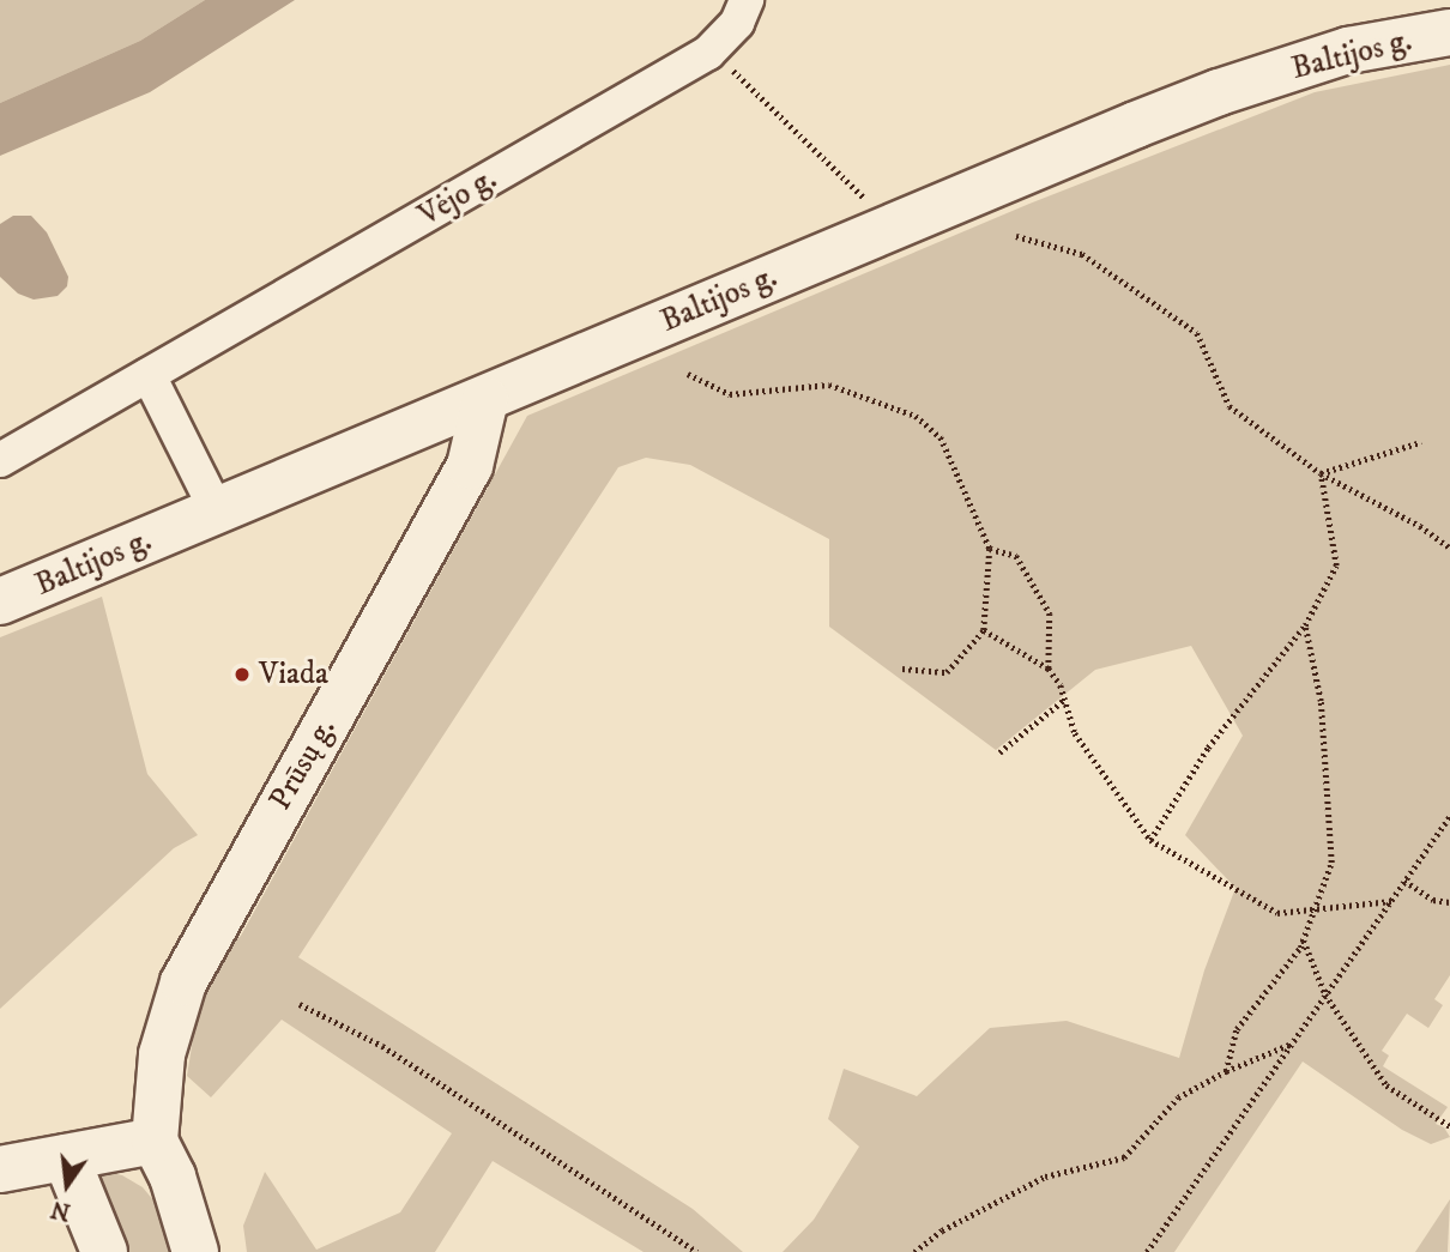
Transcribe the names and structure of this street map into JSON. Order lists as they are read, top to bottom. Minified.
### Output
{"streets":{"street":["Baltijos g.","Vėjo g.","Prūsų g."]},"crossings":[["Baltijos g.","Prūsų g."]],"places":["Viada"],"north":"bottom"}
